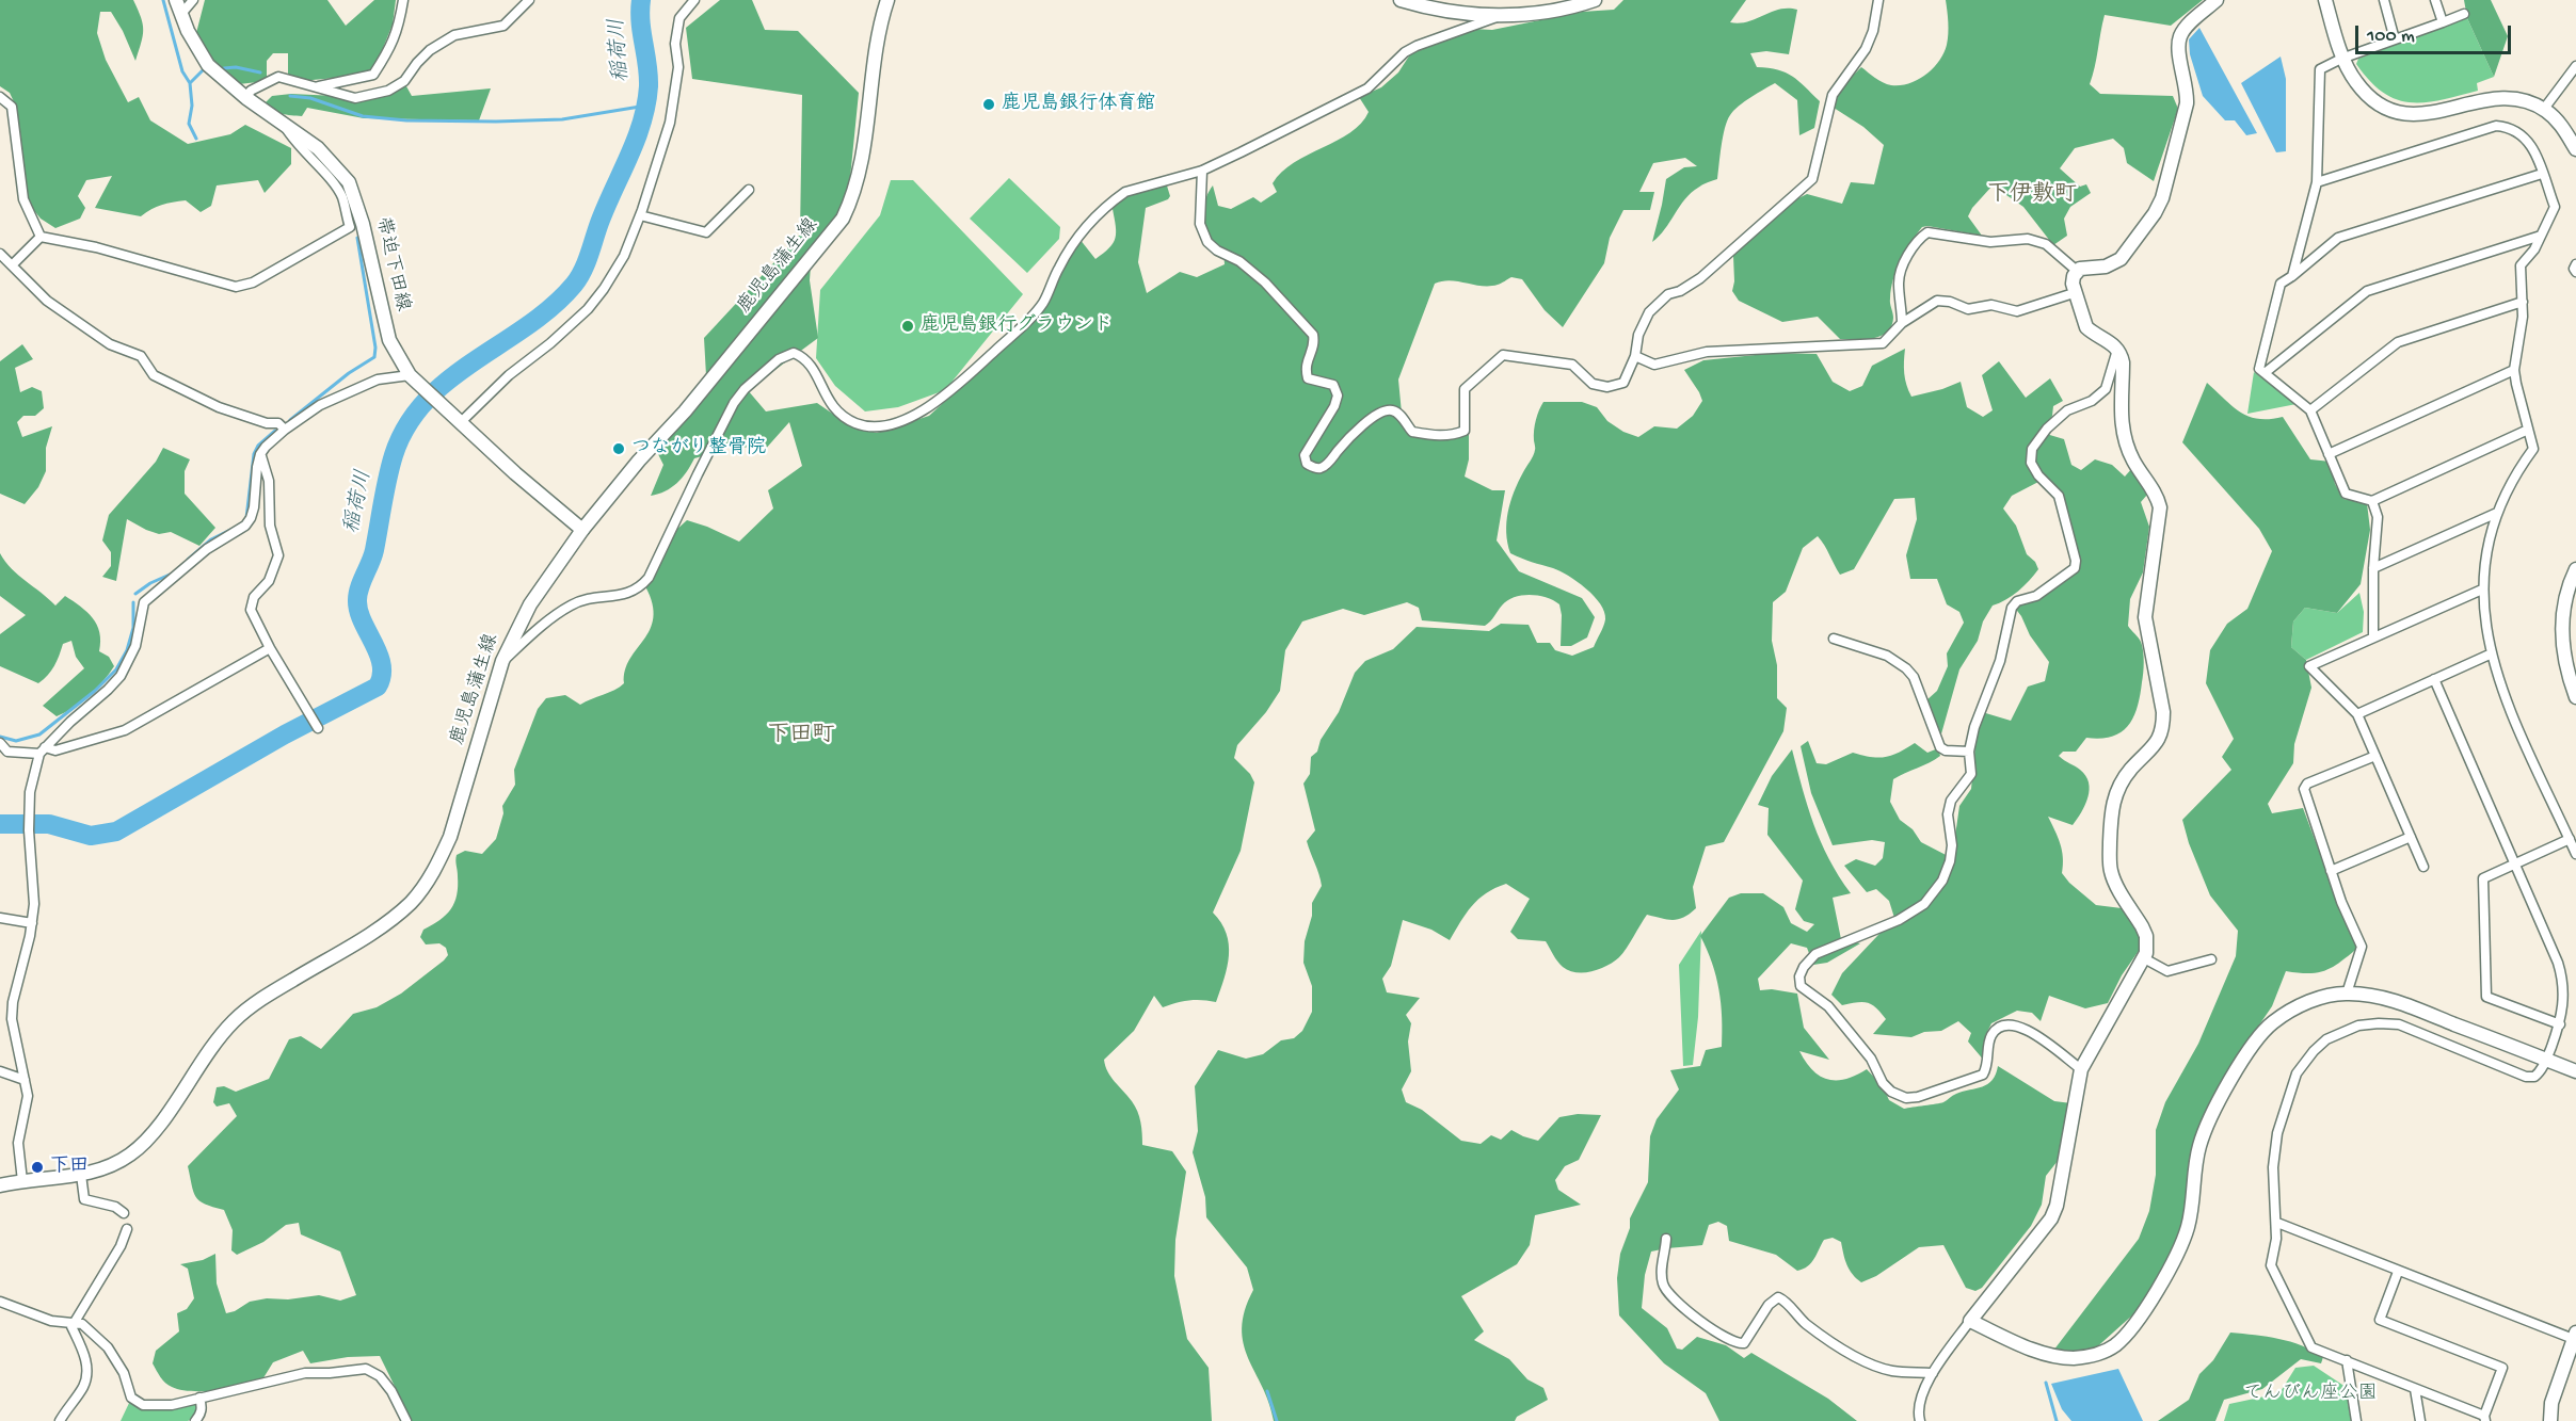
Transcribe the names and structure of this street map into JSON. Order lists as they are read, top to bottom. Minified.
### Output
{"streets":{"street":["帯迫下田線","鹿児島蒲生線"]},"crossings":[["帯迫下田線","鹿児島蒲生線"]],"districts":["下伊敷町","下田町"],"water":["稲荷川"],"parks":["てんびん座公園"],"places":["鹿児島銀行体育館","鹿児島銀行グラウンド","つながり整骨院","下田"],"scale_bar":"100 m"}
